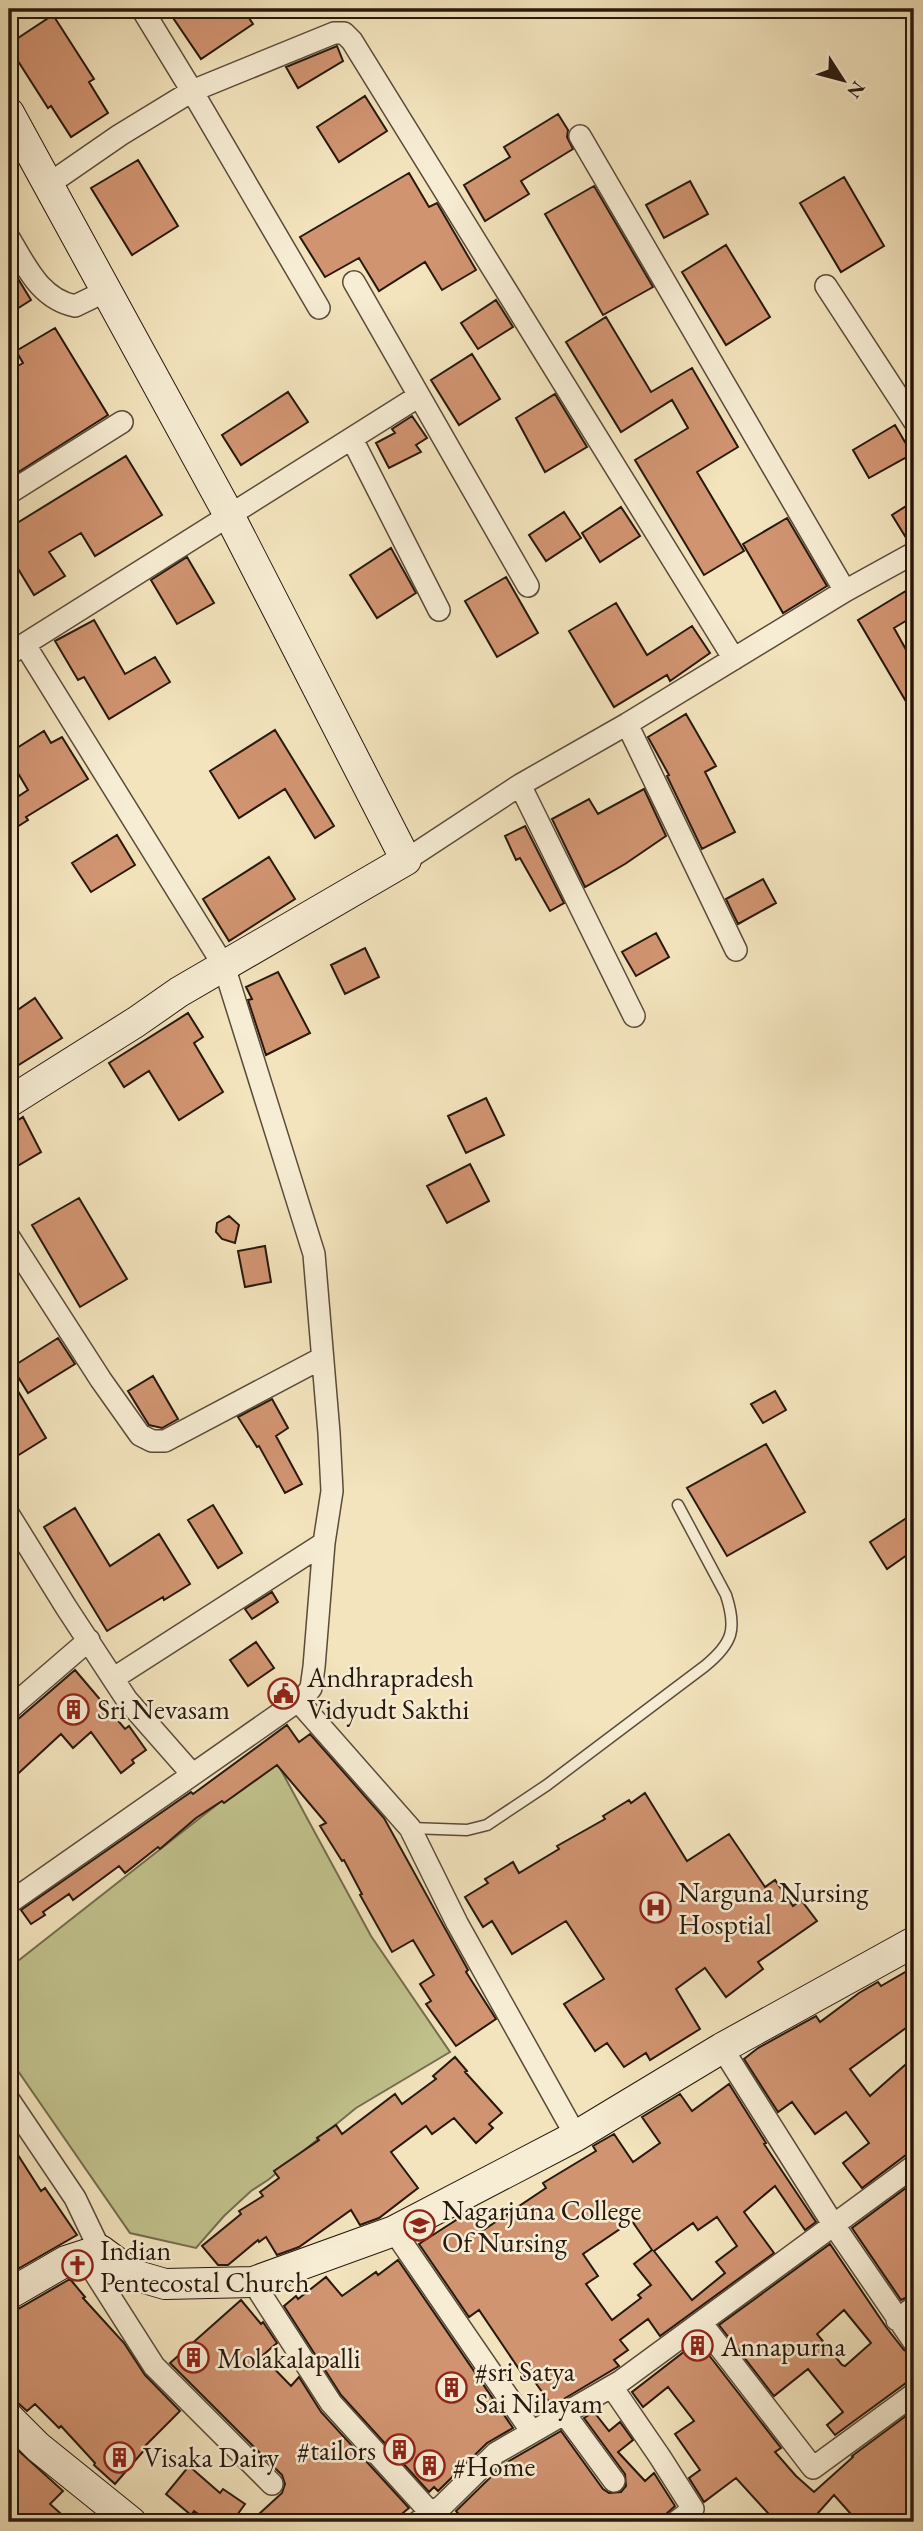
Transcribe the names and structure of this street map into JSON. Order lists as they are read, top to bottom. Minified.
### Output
{"places":{"public building":["Andhrapradesh Vidyudt Sakthi"],"building":["Sri Nevasam","Annapurna","Molakalapalli","#sri Satya Sai Nilayam","#tailors","Visaka Dairy","#Home"],"hospital":["Narguna Nursing Hosptial"],"school or university":["Nagarjuna College Of Nursing"],"church":["Indian Pentecostal Church"]},"north":"bottom right"}
